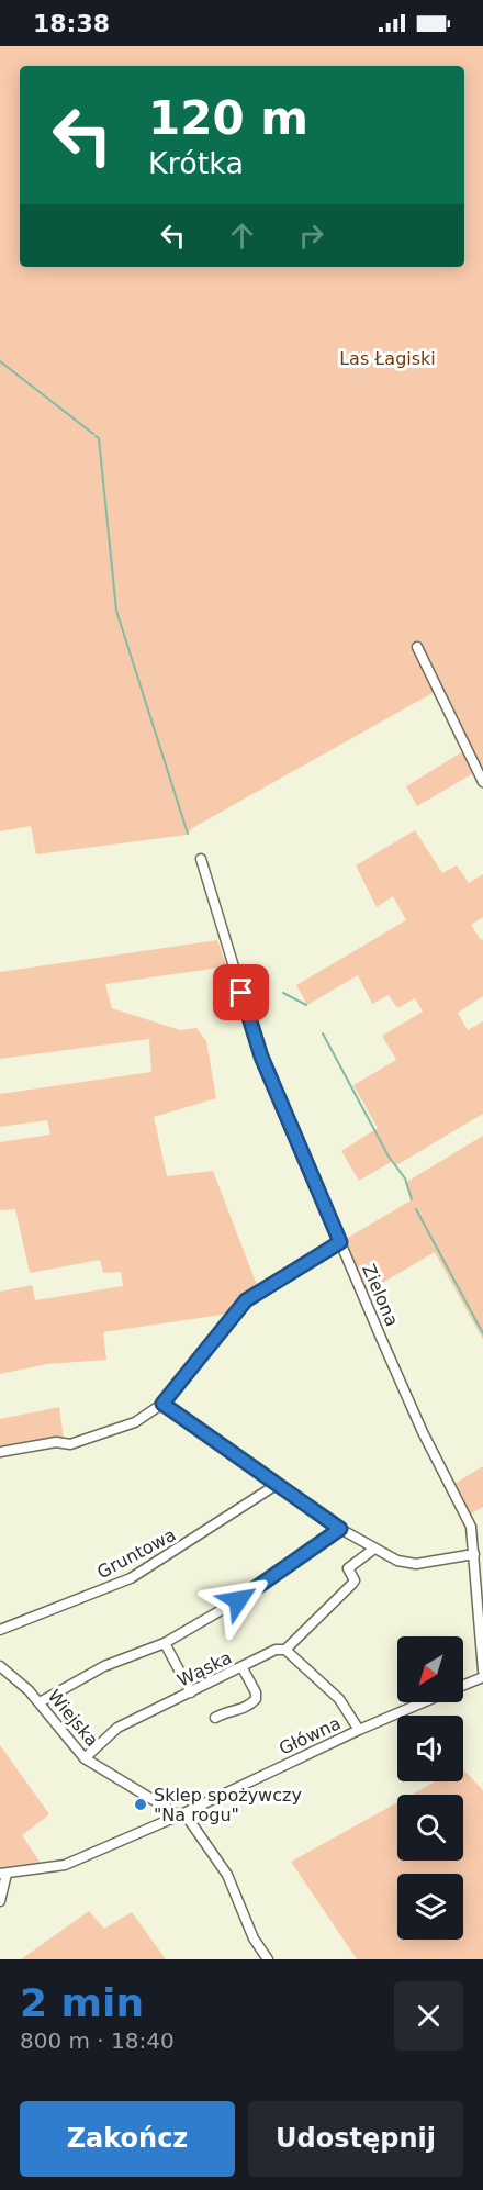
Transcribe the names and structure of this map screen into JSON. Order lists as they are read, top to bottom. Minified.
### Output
{"streets":{"street":["Zielona","Gruntowa","Wąska","Wiejska","Główna"]},"crossings":[["Wąska","Wiejska"],["Wiejska","Główna"]],"parks":["Las Łagiski"],"places":["Sklep spożywczy \"Na rogu\""],"north":"bottom left","page":{"status":"18:38","turn":["120 m","Krótka"],"heading":["2 min","800 m · 18:40"],"buttons":["Zakończ","Udostępnij"]}}
